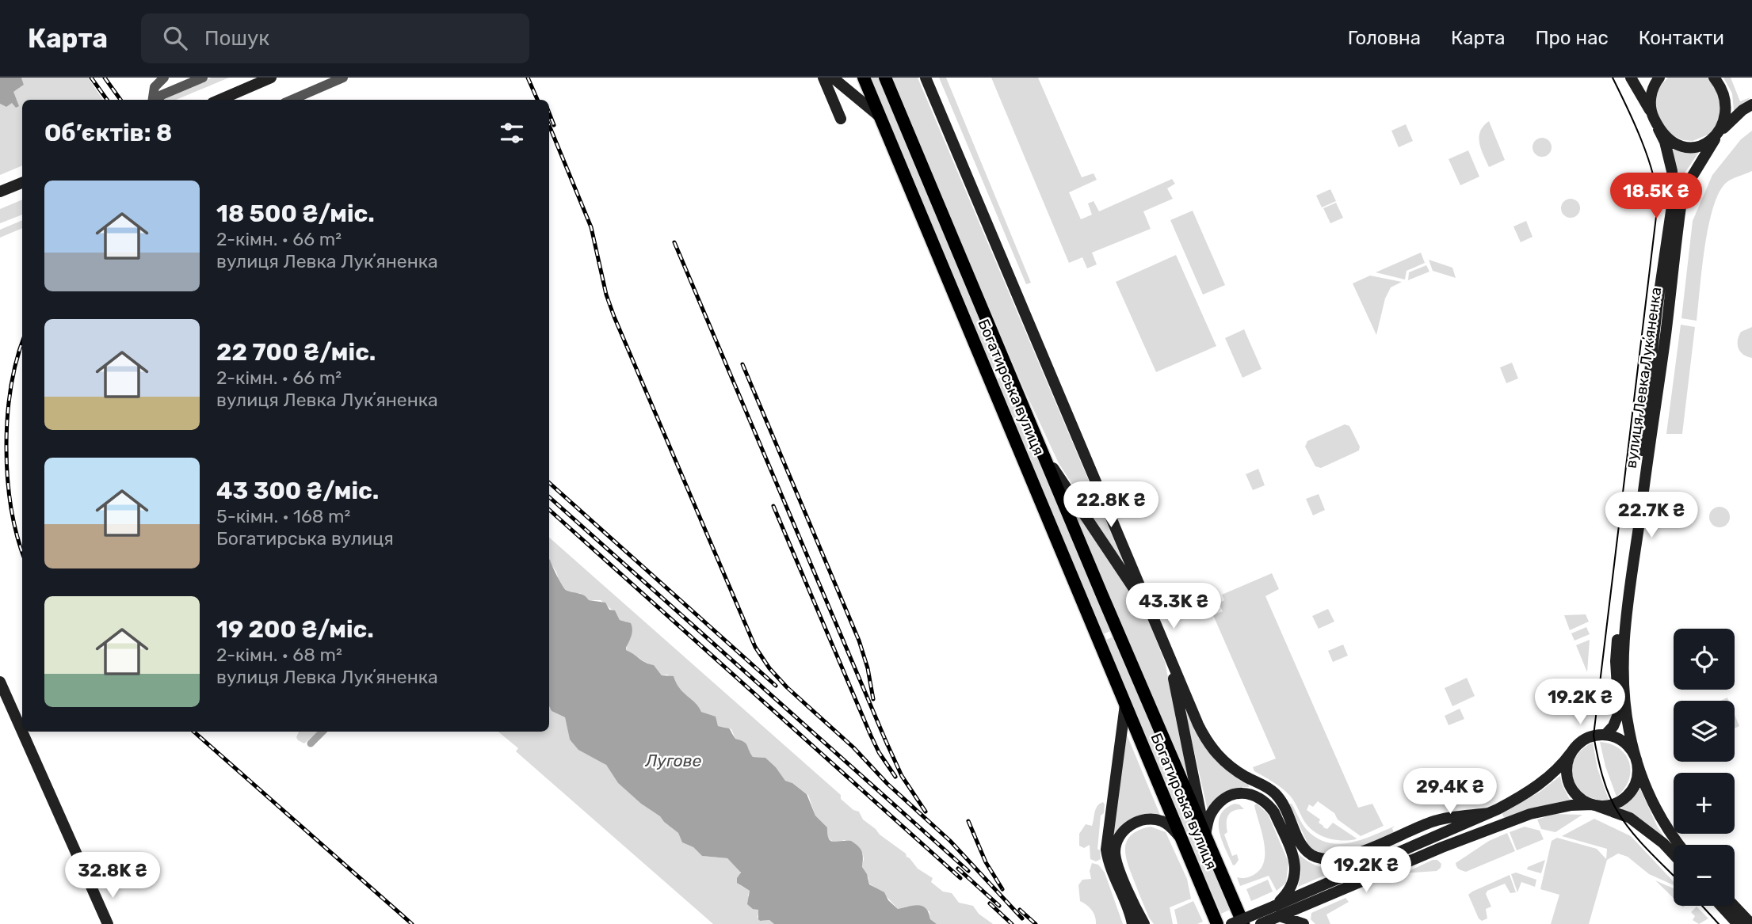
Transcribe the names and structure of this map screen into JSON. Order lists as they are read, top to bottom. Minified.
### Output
{"streets":{"main road":["вулиця Левка Лукʼяненка","Богатирська вулиця"]},"water":["Лугове"],"page":{"header":"Карта","search":"Пошук","nav":["Головна","Карта","Про нас","Контакти"],"heading":"Об’єктів: 8","list":[{"name":"18 500 ₴/міс.","note":"2-кімн. · 66 m² · вулиця Левка Лукʼяненка"},{"name":"22 700 ₴/міс.","note":"2-кімн. · 66 m² · вулиця Левка Лукʼяненка"},{"name":"43 300 ₴/міс.","note":"5-кімн. · 168 m² · Богатирська вулиця"},{"name":"19 200 ₴/міс.","note":"2-кімн. · 68 m² · вулиця Левка Лукʼяненка"}],"price":["18.5K ₴","22.8K ₴","22.7K ₴","43.3K ₴","19.2K ₴","29.4K ₴","19.2K ₴","32.8K ₴"],"map_buttons":["+","−"]}}
